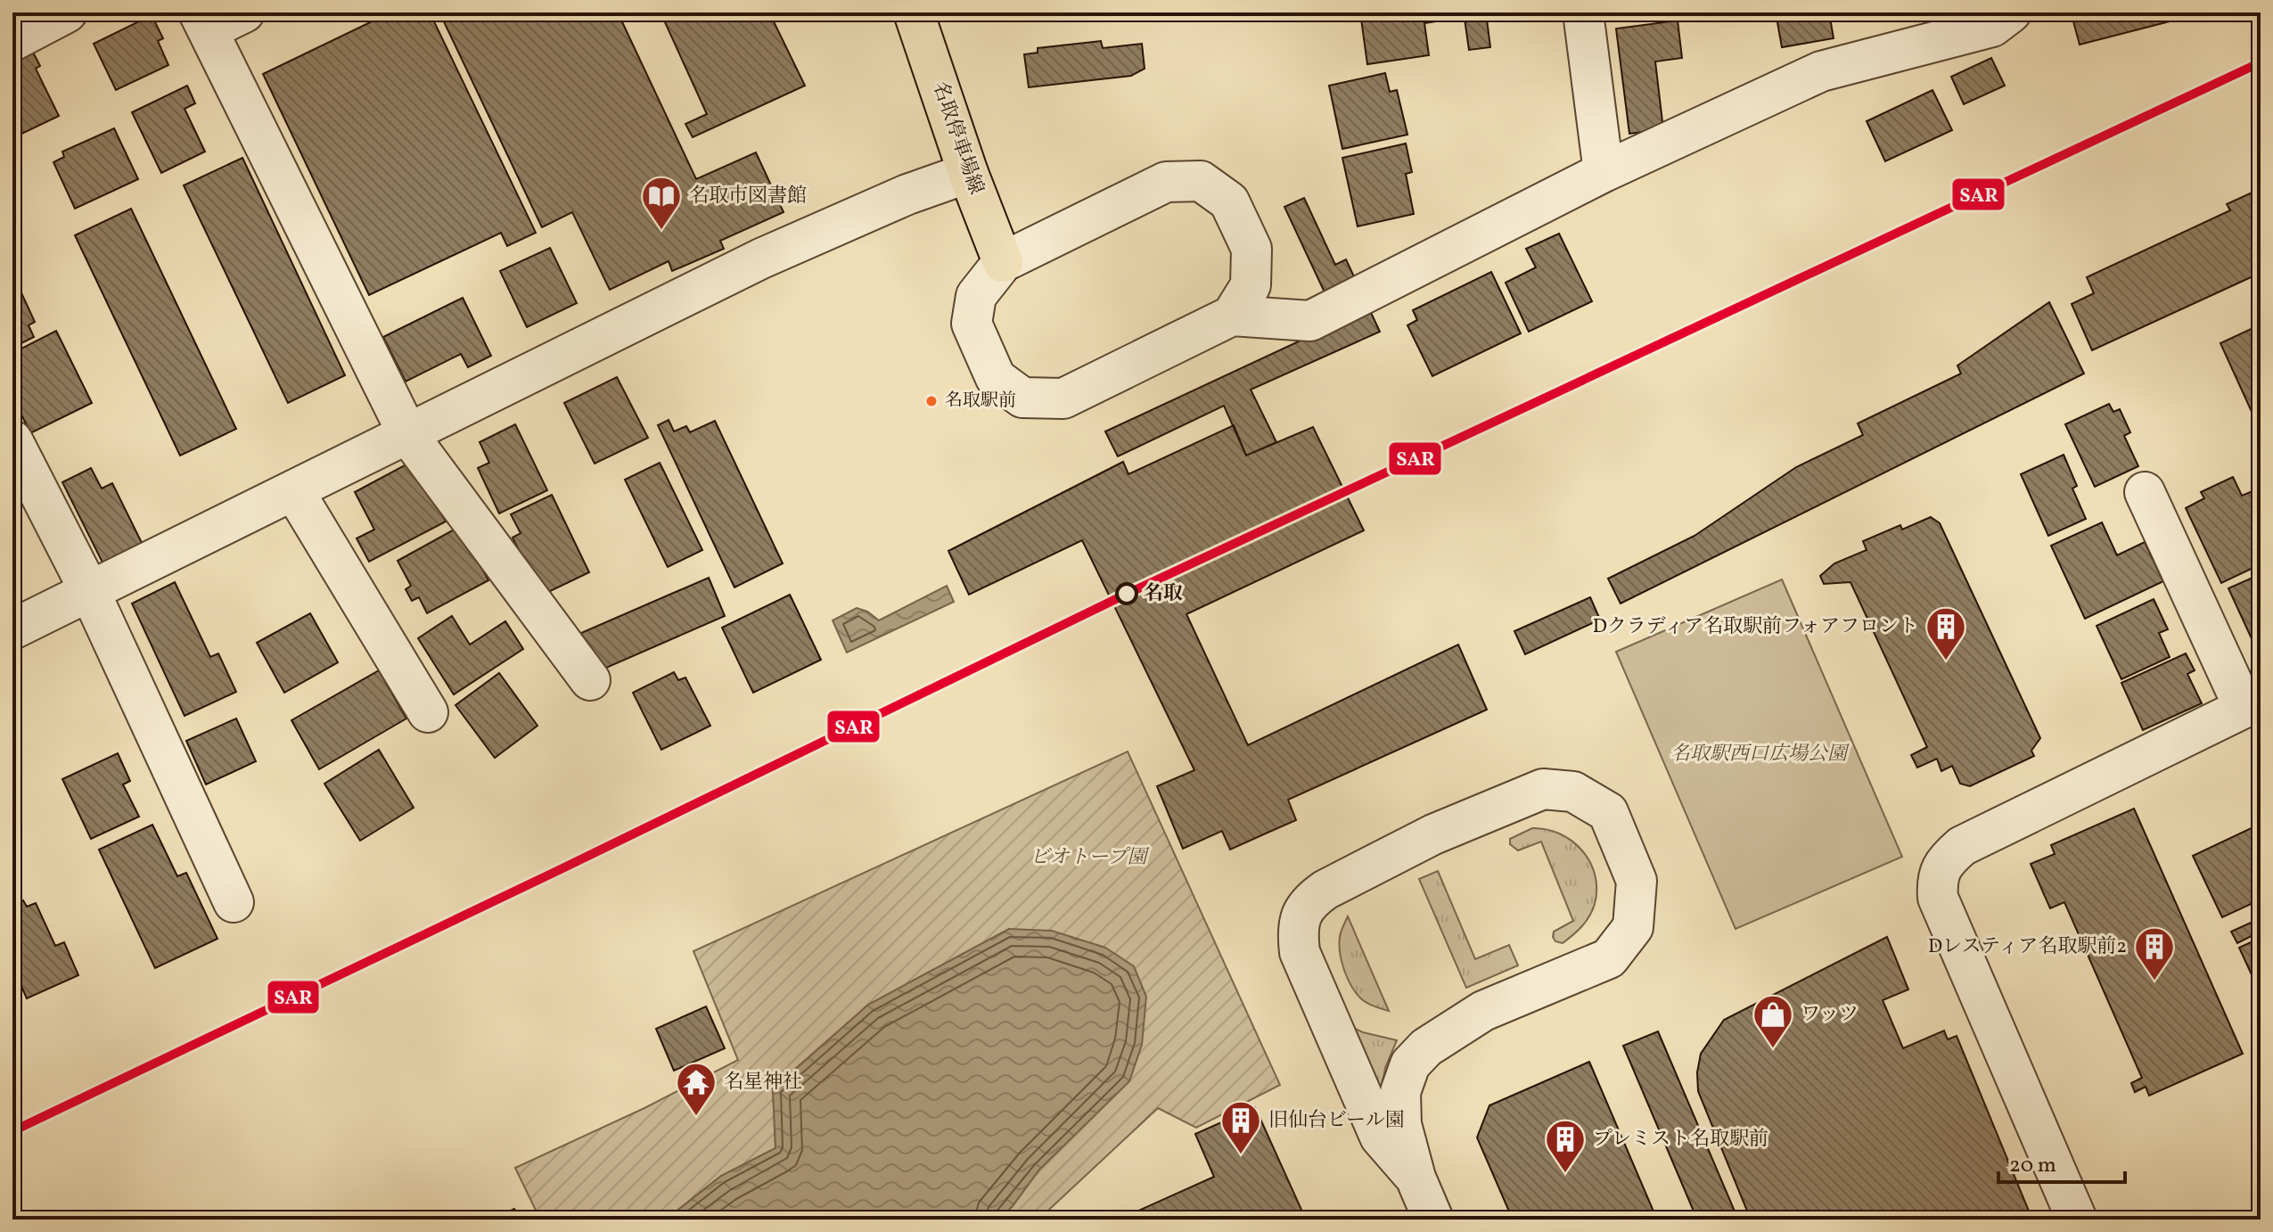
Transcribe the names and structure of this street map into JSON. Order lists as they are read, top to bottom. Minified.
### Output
{"streets":{"main road":["名取停車場線"]},"parks":["名取駅西口広場公園","ビオトープ園"],"places":{"library":["名取市図書館"],"other":["名取駅前","名取"],"building":["Dクラディア名取駅前フォアフロント","Dレスティア名取駅前2","旧仙台ビール園","プレミスト名取駅前"],"shop":["ワッツ"],"temple":["名星神社"]},"lines":["transit line SAR"],"scale_bar":"20 m"}
